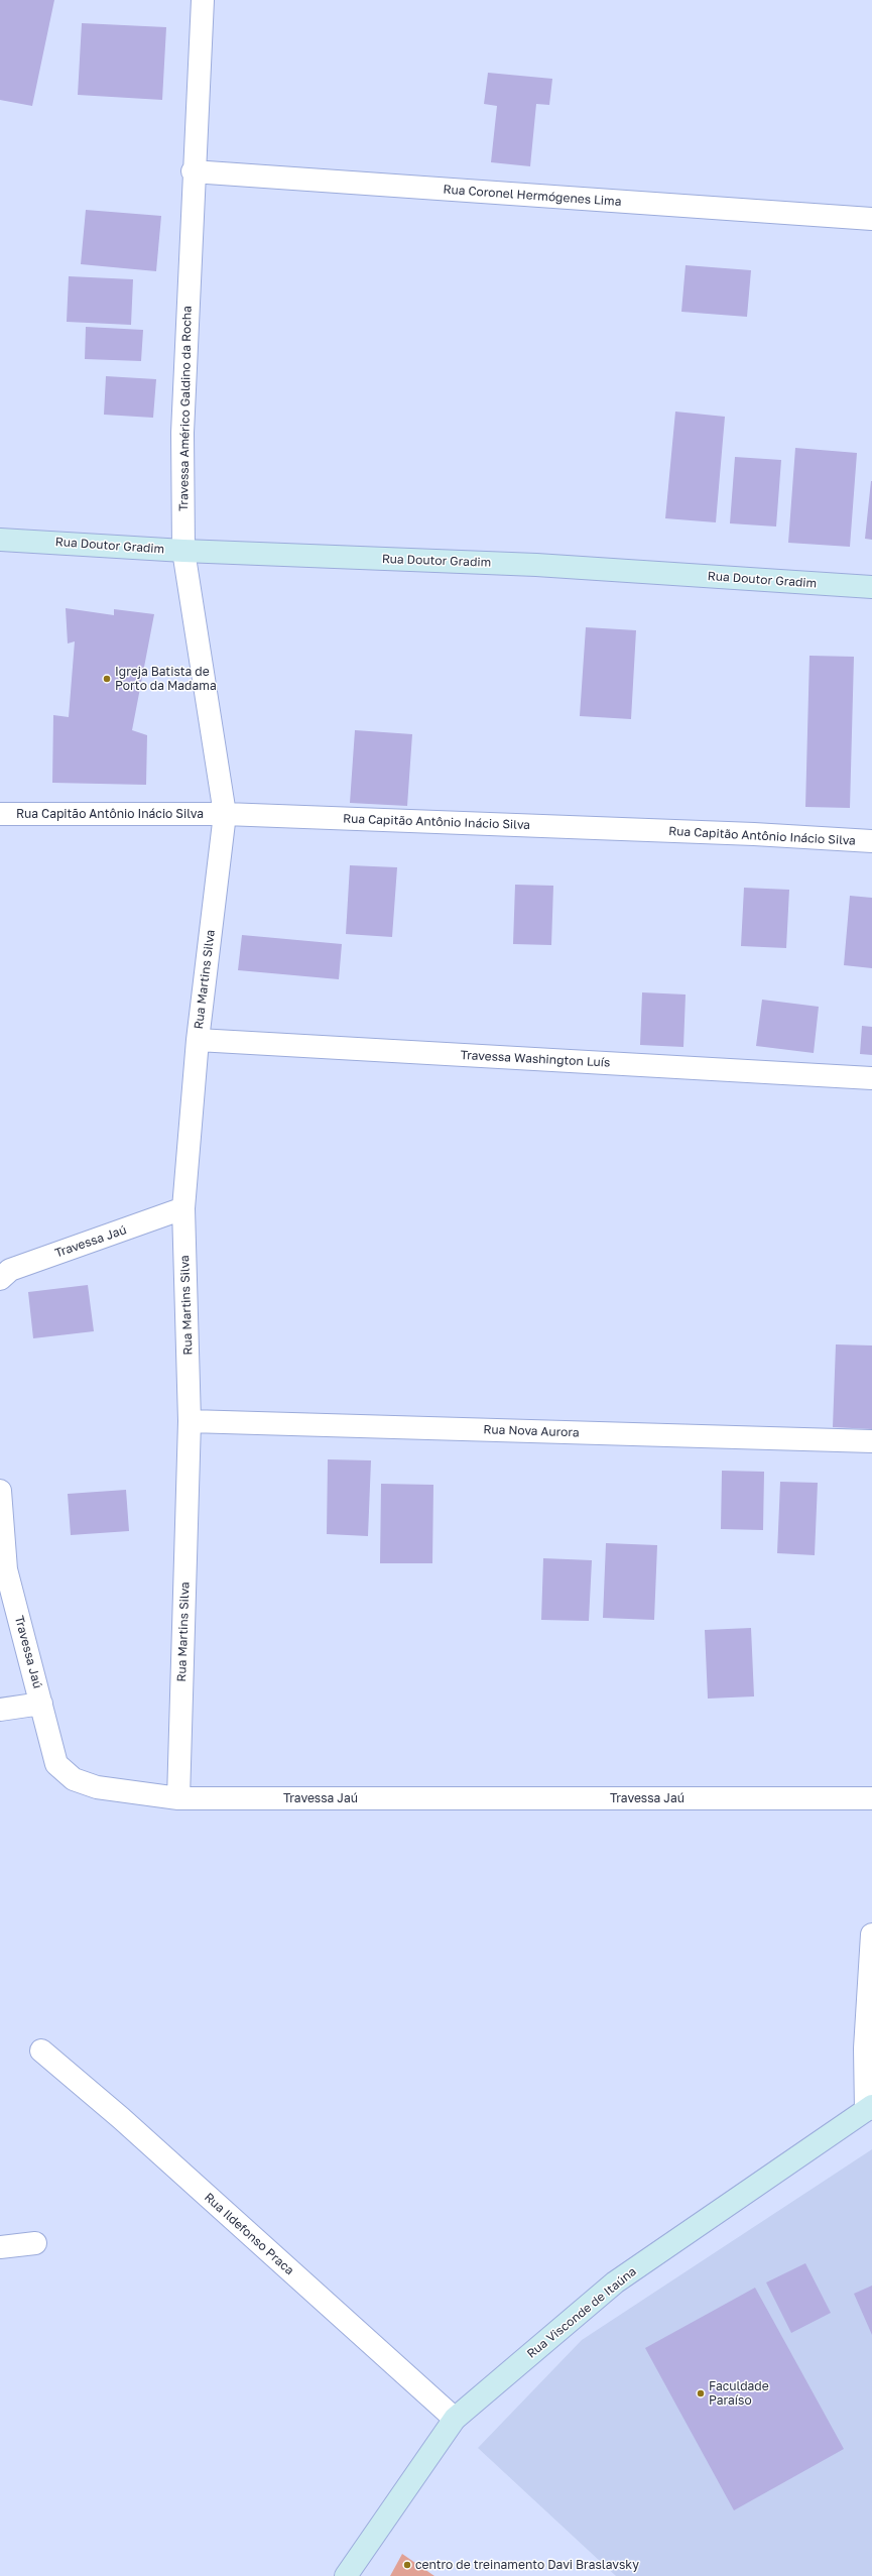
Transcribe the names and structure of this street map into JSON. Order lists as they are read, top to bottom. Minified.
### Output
{"streets":{"street":["Rua Coronel Hermógenes Lima","Travessa Américo Galdino da Rocha","Rua Doutor Gradim","Rua Capitão Antônio Inácio Silva","Rua Martins Silva","Travessa Washington Luís","Travessa Jaú","Rua Nova Aurora","Rua Ildefonso Praca","Rua Visconde de Itaúna"]},"crossings":[["Rua Coronel Hermógenes Lima","Travessa Américo Galdino da Rocha"],["Travessa Américo Galdino da Rocha","Rua Doutor Gradim"],["Travessa Américo Galdino da Rocha","Rua Capitão Antônio Inácio Silva"],["Travessa Américo Galdino da Rocha","Rua Martins Silva"],["Rua Capitão Antônio Inácio Silva","Rua Martins Silva"],["Rua Martins Silva","Travessa Washington Luís"],["Rua Martins Silva","Travessa Jaú"],["Rua Martins Silva","Rua Nova Aurora"],["Rua Ildefonso Praca","Rua Visconde de Itaúna"]],"places":["Igreja Batista de Porto da Madama","Faculdade Paraíso","centro de treinamento Davi Braslavsky"]}
